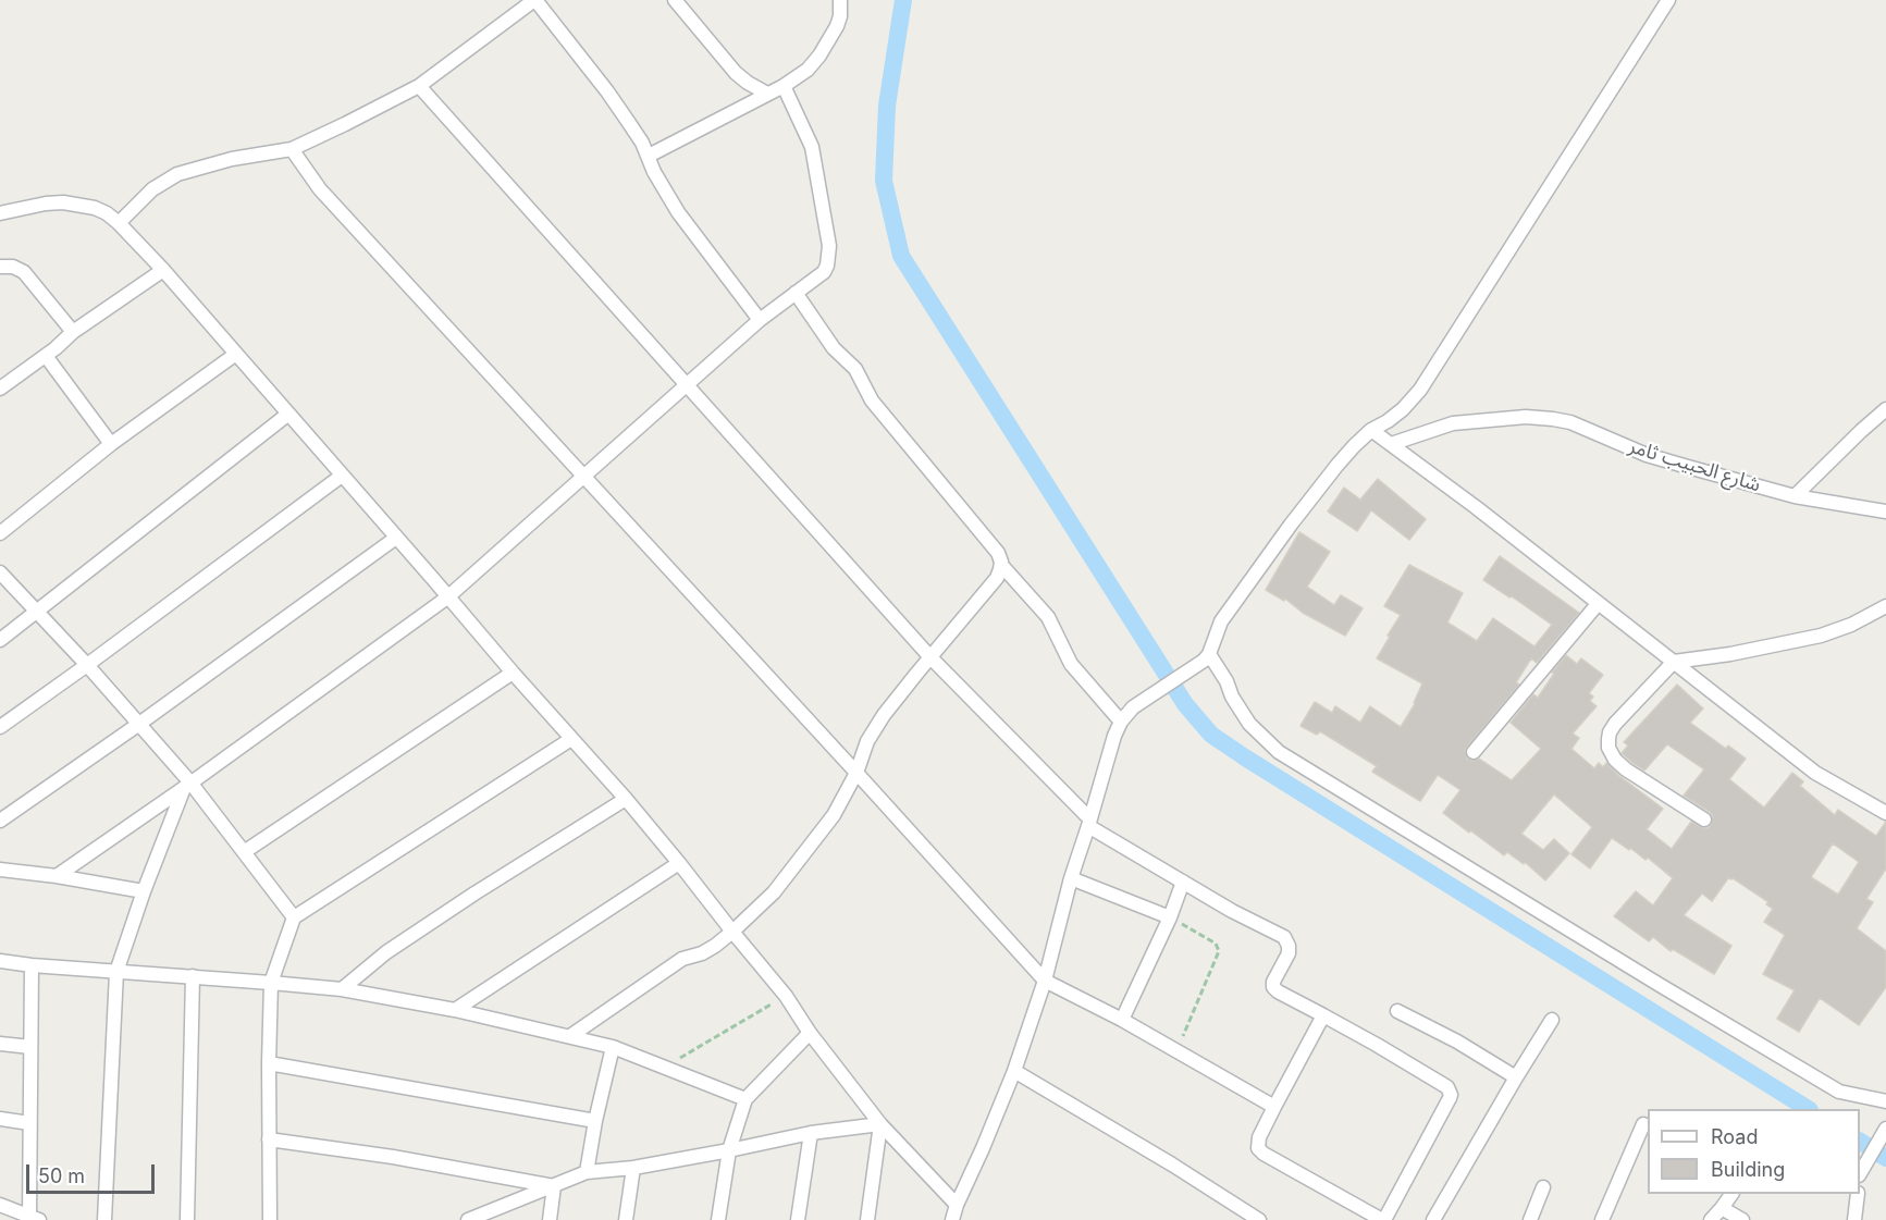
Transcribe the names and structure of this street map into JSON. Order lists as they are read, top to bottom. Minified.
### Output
{"streets":{"street":["شارع الحبيب ثامر"]},"legend":["Road","Building"],"scale_bar":"50 m"}
